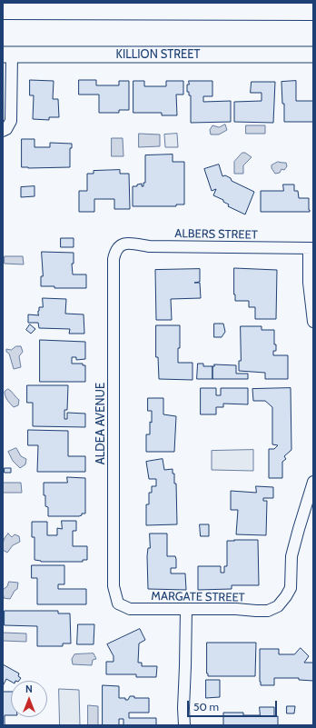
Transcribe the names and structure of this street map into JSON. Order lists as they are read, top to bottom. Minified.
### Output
{"streets":{"street":["KILLION STREET","ALBERS STREET","ALDEA AVENUE","MARGATE STREET"]},"crossings":[["ALBERS STREET","ALDEA AVENUE"],["ALDEA AVENUE","MARGATE STREET"]],"scale_bar":"50 m","north":"top"}
